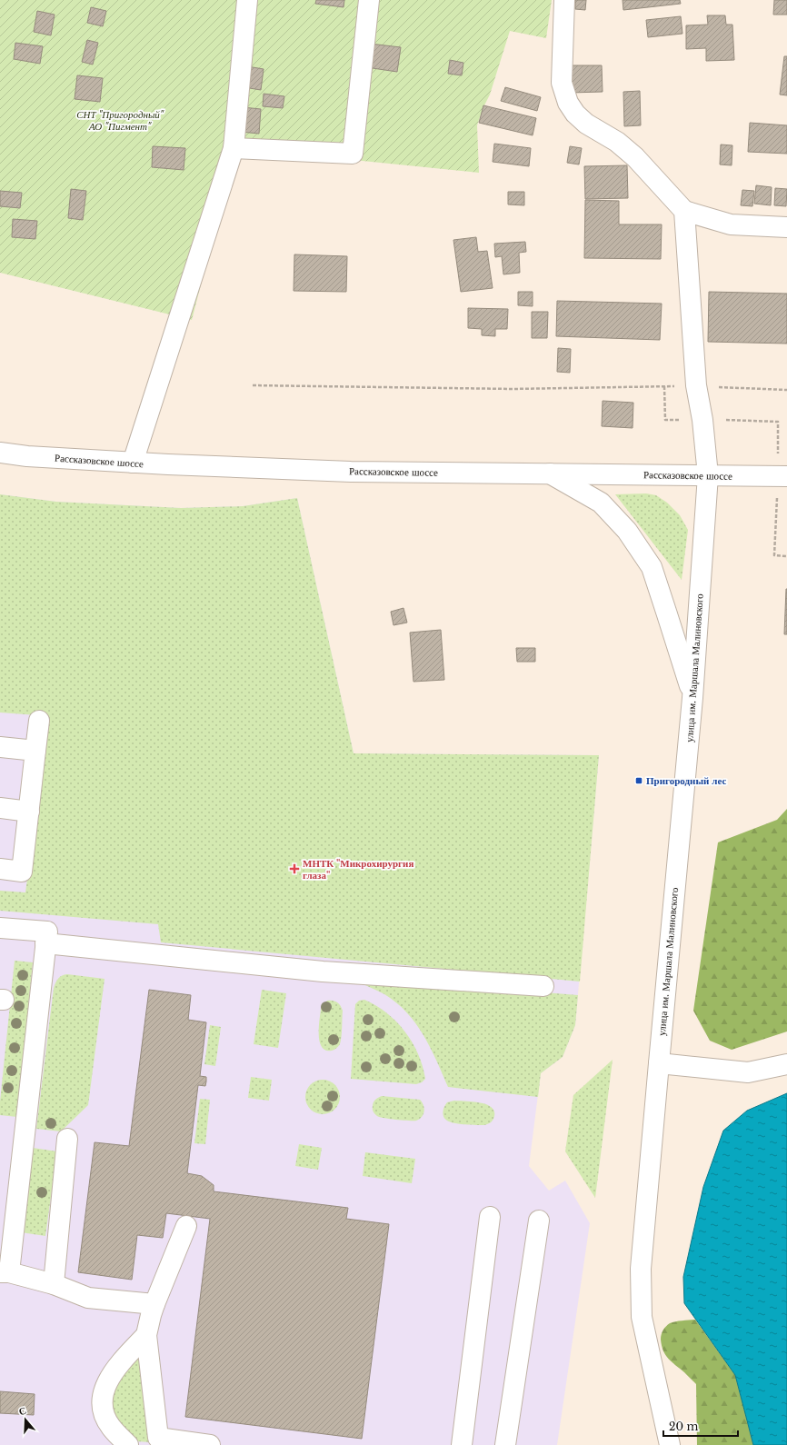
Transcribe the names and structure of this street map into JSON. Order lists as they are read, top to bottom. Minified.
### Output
{"streets":{"street":["Рассказовское шоссе","улица им. Маршала Малиновского"]},"crossings":[["Рассказовское шоссе","улица им. Маршала Малиновского"]],"parks":["СНТ \"Пригородный\" АО \"Пигмент\""],"places":{"transit":["Пригородный лес"],"health":["МНТК \"Микрохирургия глаза\""]},"scale_bar":"20 m","north":"top"}
